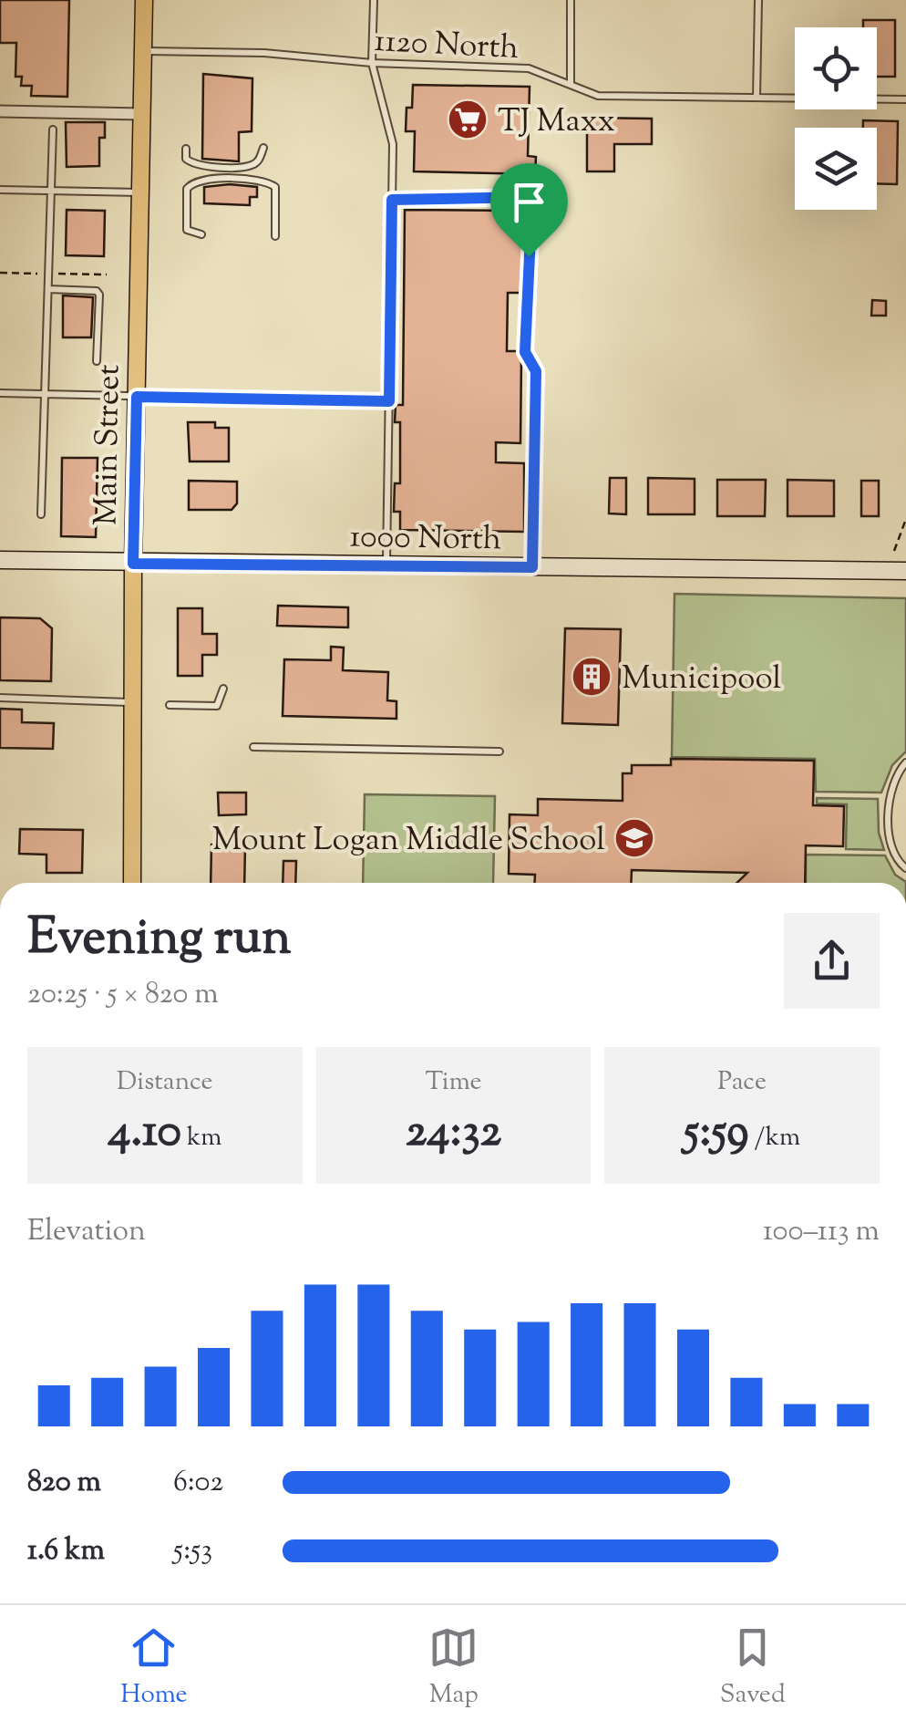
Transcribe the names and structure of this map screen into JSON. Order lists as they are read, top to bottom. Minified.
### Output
{"streets":{"main road":["Main Street"],"street":["1000 North"],"lane":["1120 North"]},"crossings":[["1120 North","Main Street"],["Main Street","1000 North"]],"places":{"supermarket":["TJ Maxx"],"building":["Municipool"],"school or university":["Mount Logan Middle School"]},"page":{"heading":["Evening run","20:25 · 5 × 820 m"],"stats":[["Distance","4.10 km"],["Time","24:32"],["Pace","5:59 /km"]],"chart":["Elevation","100–113 m"],"list":[{"name":"820 m","note":"6:02"},{"name":"1.6 km","note":"5:53"}],"tabs":["Home","Map","Saved"]}}
